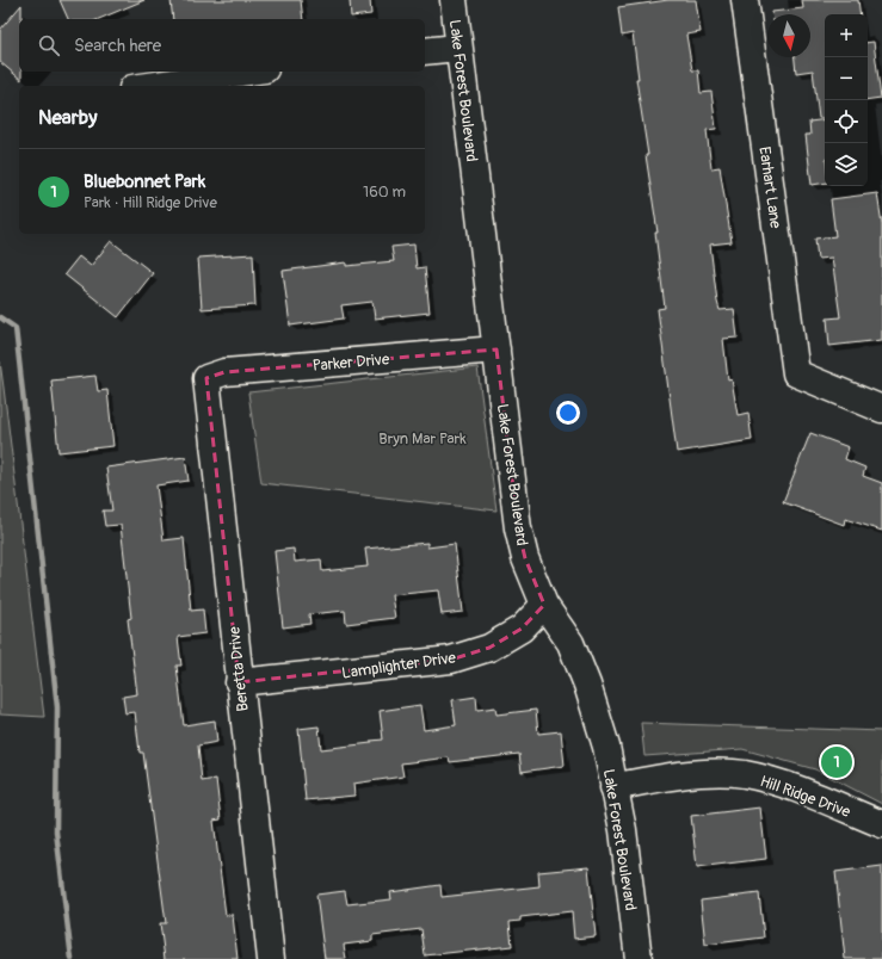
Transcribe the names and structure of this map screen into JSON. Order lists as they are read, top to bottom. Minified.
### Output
{"streets":{"street":["Lake Forest Boulevard","Earhart Lane","Parker Drive","Lamplighter Drive","Beretta Drive","Hill Ridge Drive"]},"crossings":[["Lake Forest Boulevard","Parker Drive"],["Lake Forest Boulevard","Lamplighter Drive"],["Lake Forest Boulevard","Hill Ridge Drive"],["Parker Drive","Beretta Drive"],["Lamplighter Drive","Beretta Drive"]],"parks":["Bryn Mar Park"],"north":"bottom","page":{"map_buttons":["+","−"],"search":"Search here","heading":"Nearby","list":[{"mark":"1","name":"Bluebonnet Park","note":"Park · Hill Ridge Drive","value":"160 m"}],"pins":"1"}}
